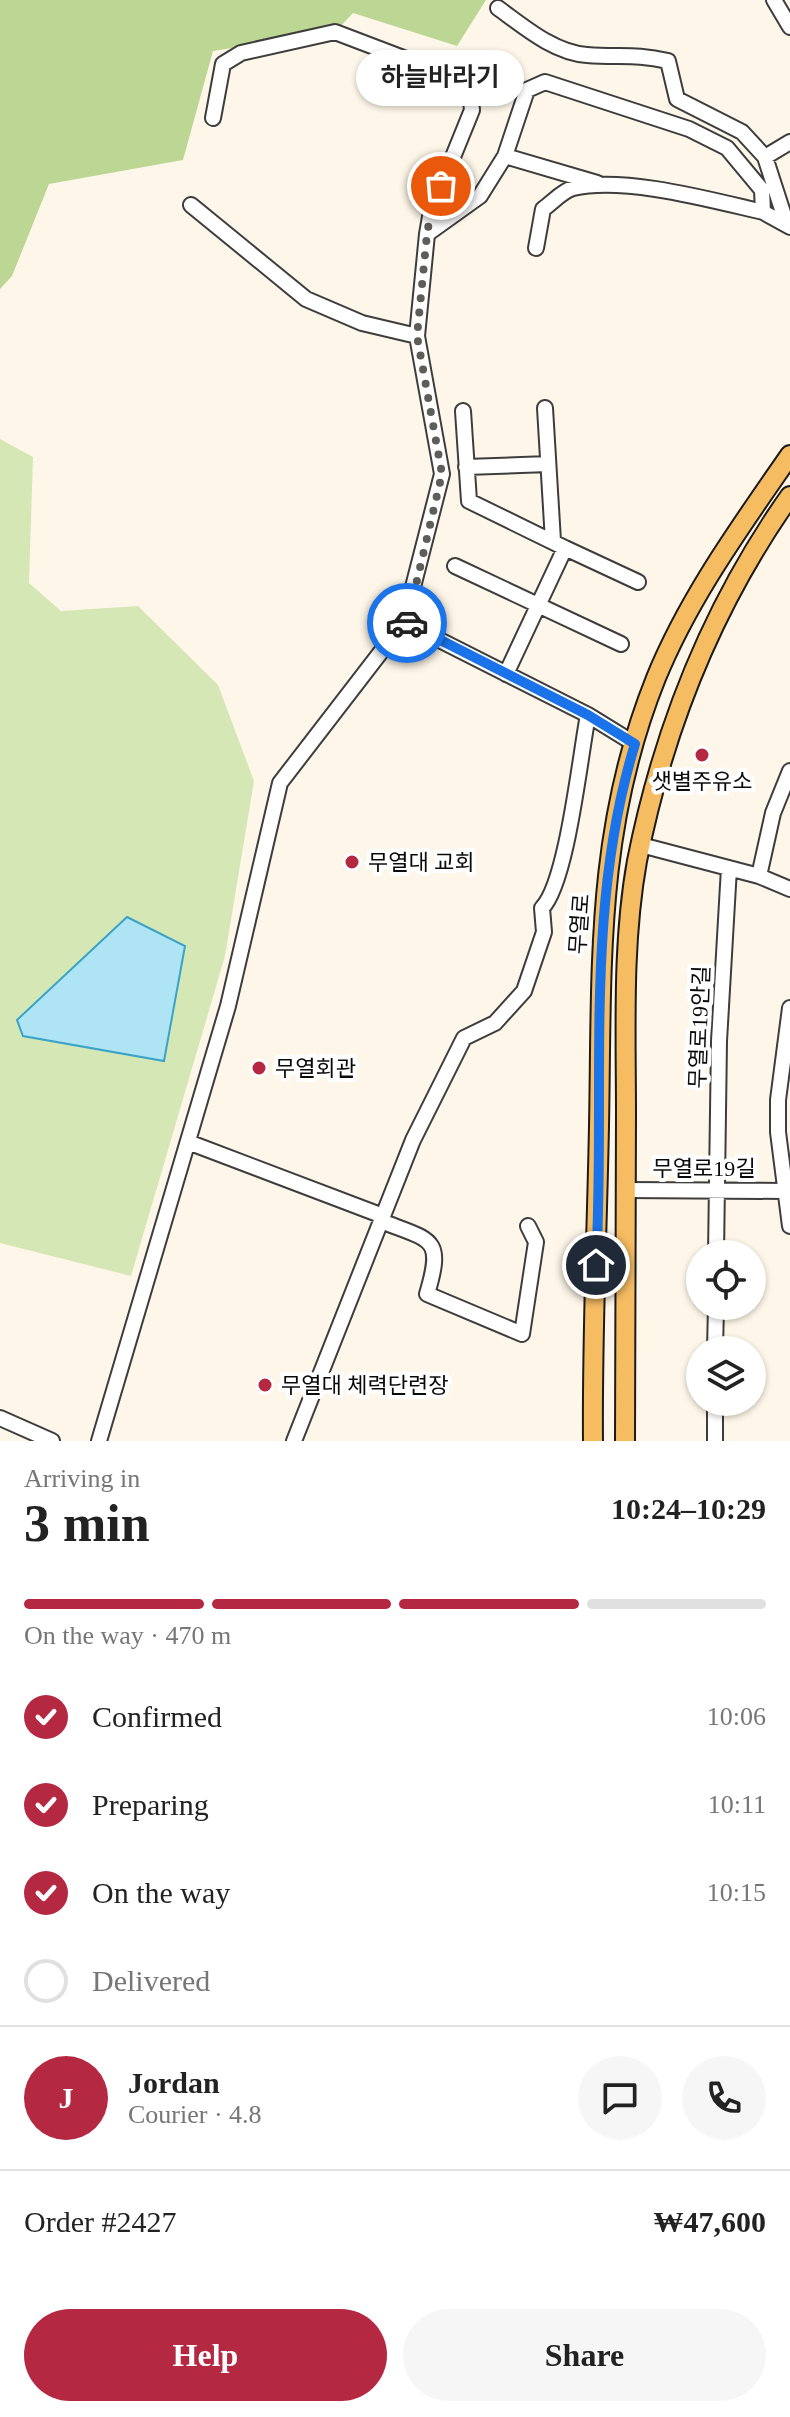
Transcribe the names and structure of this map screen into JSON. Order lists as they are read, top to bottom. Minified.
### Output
{"streets":{"main road":["무열로"],"street":["무열로19안길","무열로19길"]},"crossings":[["무열로19안길","무열로19길"]],"places":["하늘바라기","샛별주유소","무열대 교회","무열회관","무열대 체력단련장"],"page":{"bubble":"하늘바라기","heading":["3 min","Arriving in","10:24–10:29"],"panel":["Jordan","Courier · 4.8","Order #2427","₩47,600"],"bar":"On the way · 470 m","list":[["Confirmed","10:06"],["Preparing","10:11"],["On the way","10:15"],"Delivered"],"round":"J","buttons":["Help","Share"]}}
